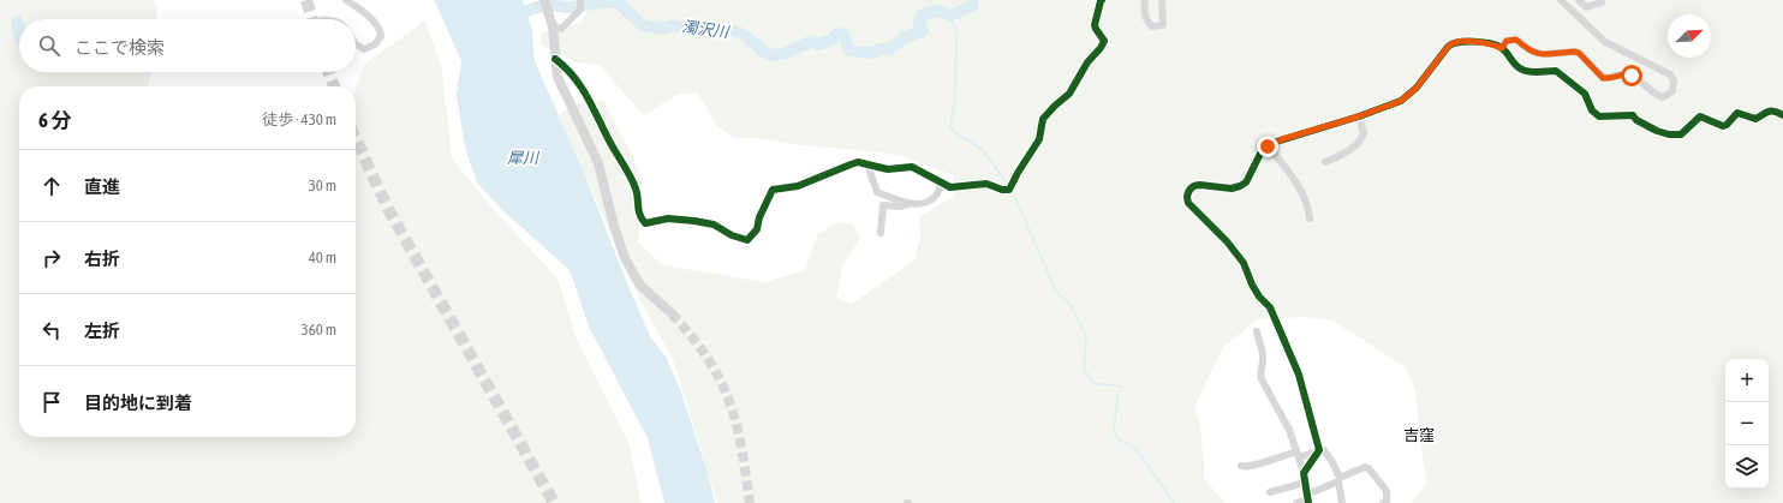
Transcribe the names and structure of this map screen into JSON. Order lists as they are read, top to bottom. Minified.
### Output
{"districts":["吉窪"],"water":["濁沢川","犀川"],"north":"top right","page":{"search":"ここで検索","heading":["6 分","徒歩 · 430 m"],"list":[["直進","30 m"],["右折","40 m"],["左折","360 m"],"目的地に到着"],"map_buttons":["+","−"]}}
